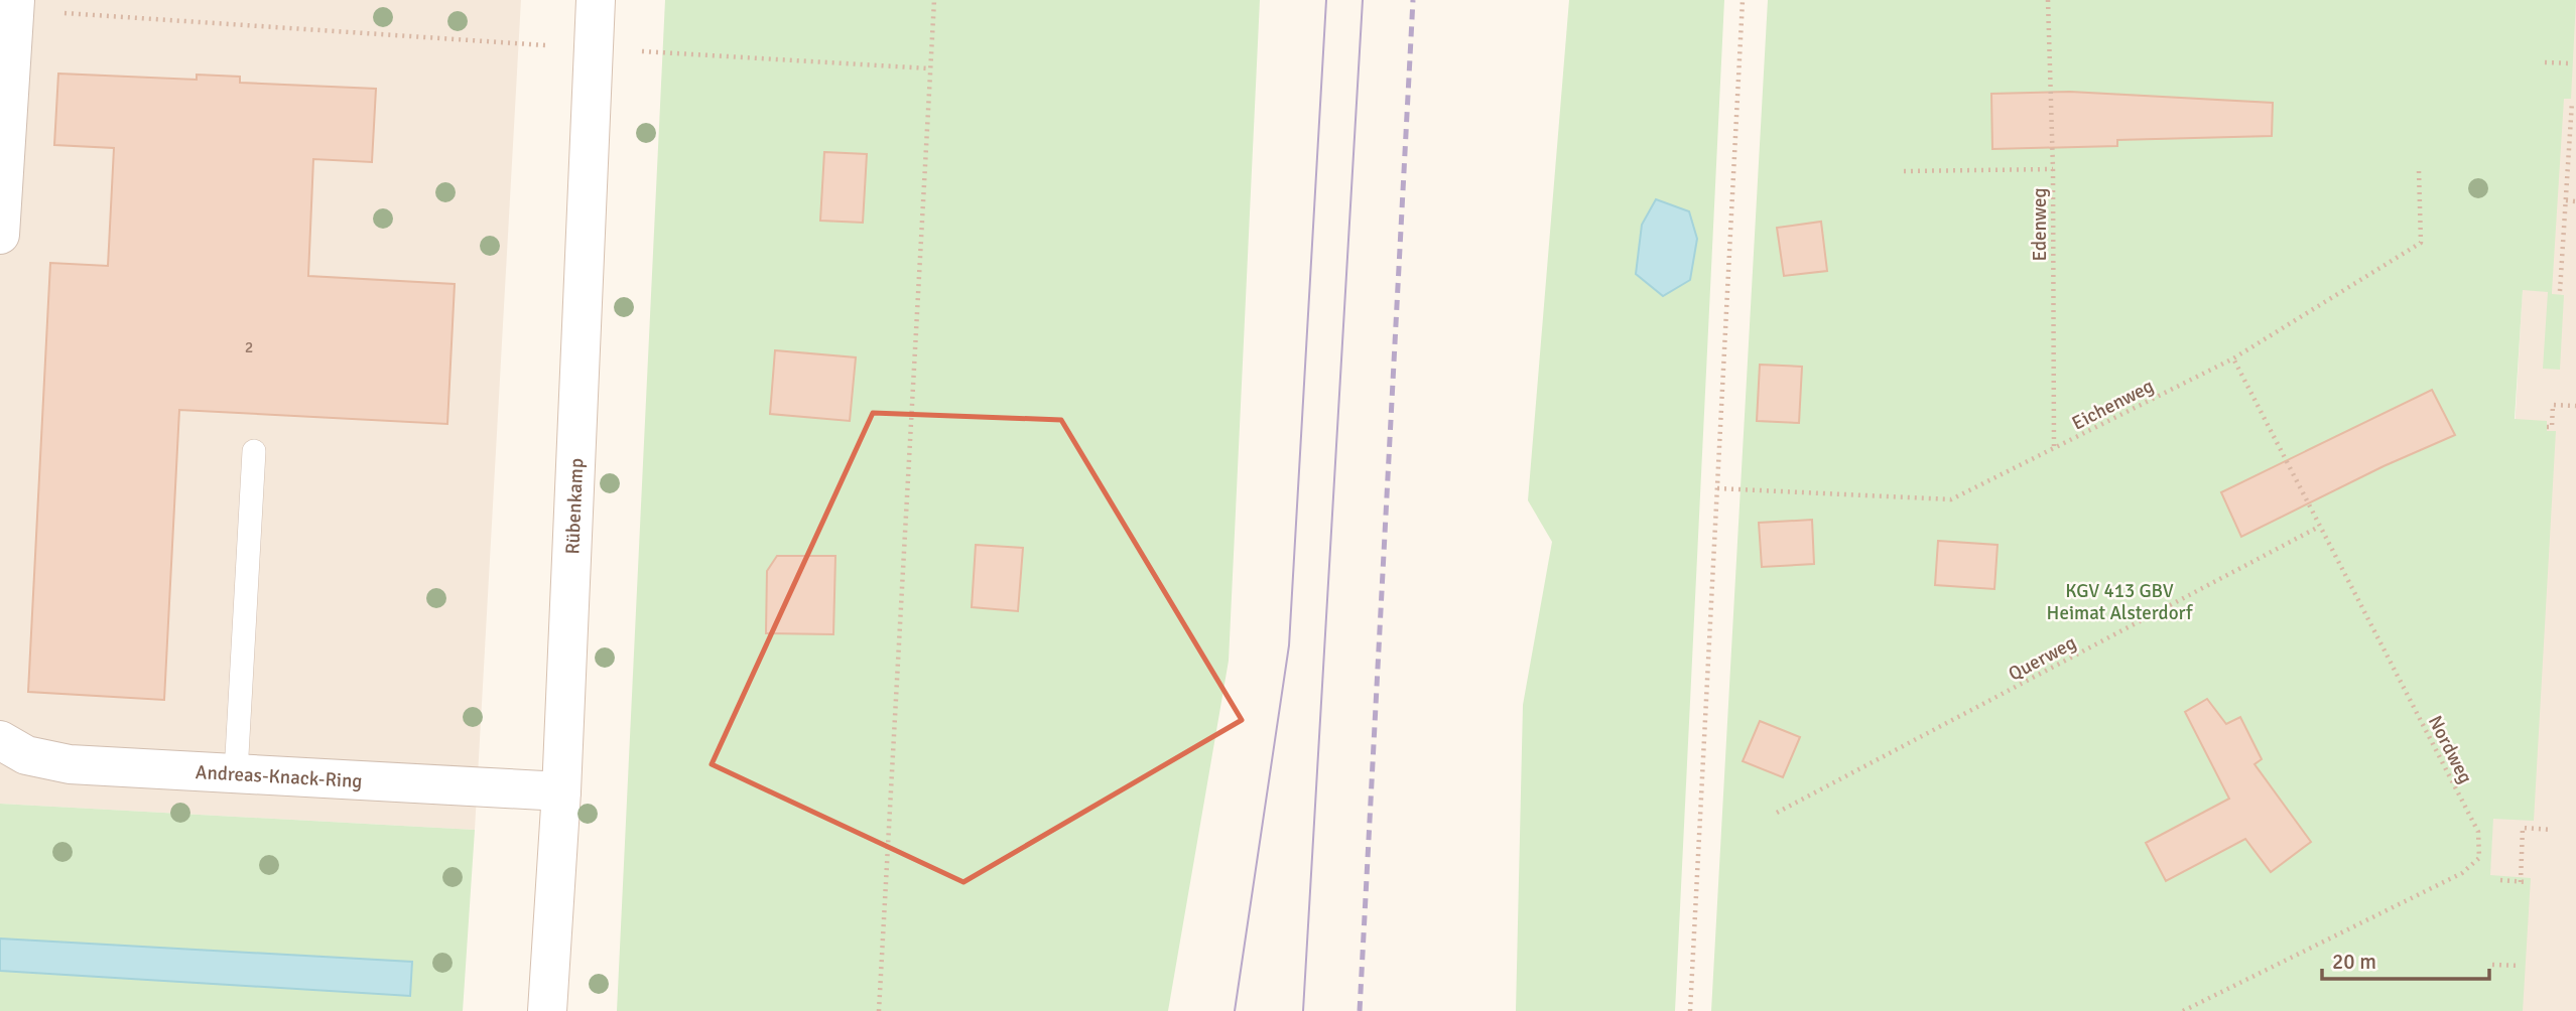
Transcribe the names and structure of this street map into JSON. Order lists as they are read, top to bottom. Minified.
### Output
{"streets":{"street":["Rübenkamp","Andreas-Knack-Ring"],"path":["Edenweg","Eichenweg","Querweg","Nordweg"]},"crossings":[["Edenweg","Eichenweg"],["Eichenweg","Nordweg"],["Rübenkamp","Andreas-Knack-Ring"],["Querweg","Nordweg"]],"parks":["KGV 413 GBV Heimat Alsterdorf"],"house_numbers":["2"],"scale_bar":"20 m"}
